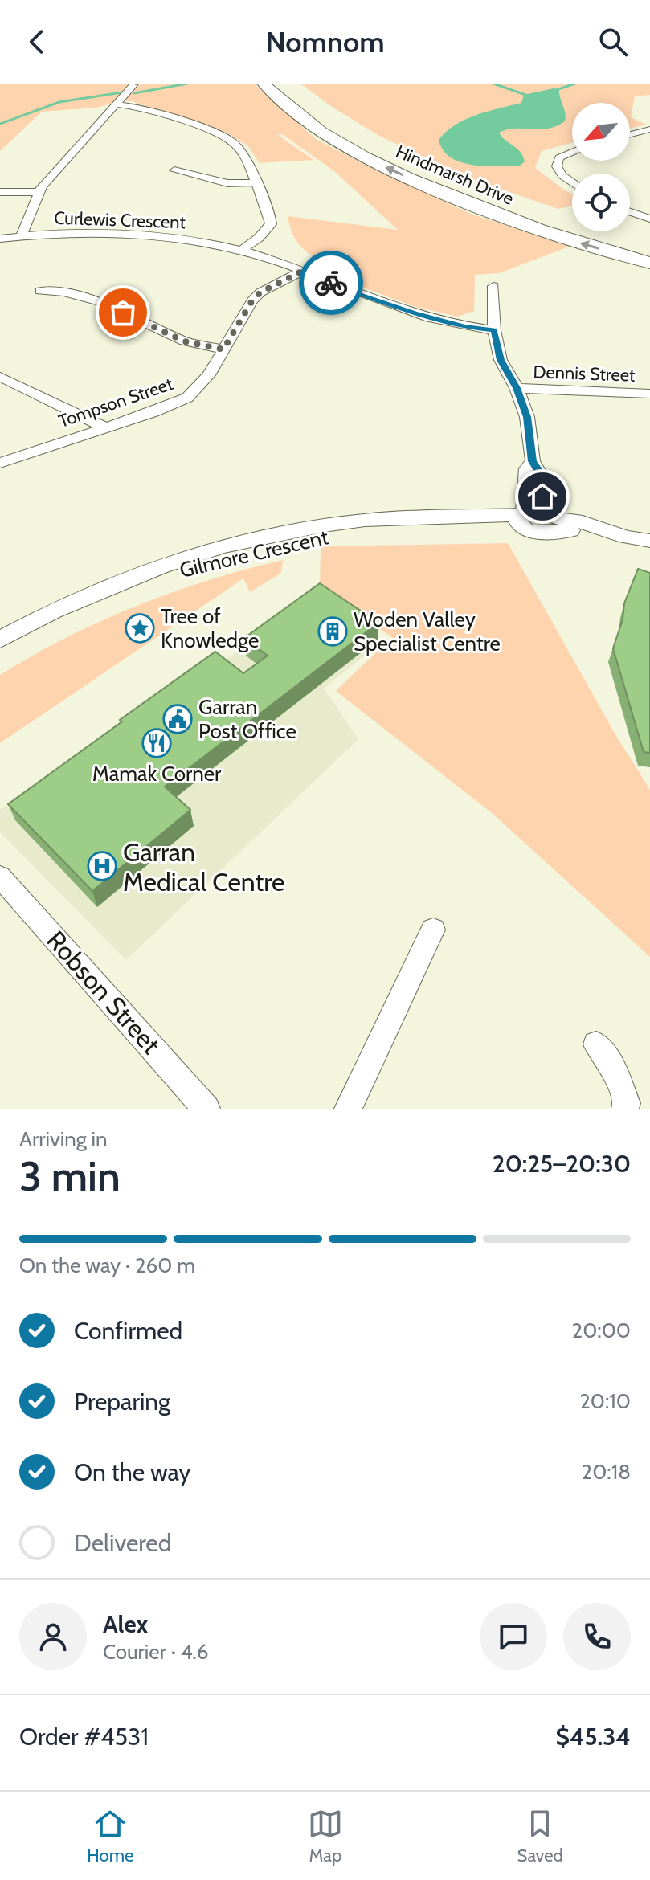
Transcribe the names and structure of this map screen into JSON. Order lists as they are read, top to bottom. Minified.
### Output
{"streets":{"main road":["Hindmarsh Drive"],"street":["Curlewis Crescent","Dennis Street","Tompson Street","Gilmore Crescent","Robson Street"]},"crossings":[["Curlewis Crescent","Tompson Street"]],"places":{"place":["Tree of Knowledge"],"building":["Woden Valley Specialist Centre"],"public building":["Garran Post Office"],"restaurant":["Mamak Corner"],"hospital":["Garran Medical Centre"]},"north":"bottom left","page":{"header":"Nomnom","heading":["3 min","Arriving in","20:25–20:30"],"panel":["Alex","Courier · 4.6","Order #4531","$45.34"],"bar":"On the way · 260 m","list":[["Confirmed","20:00"],["Preparing","20:10"],["On the way","20:18"],"Delivered"],"tabs":["Home","Map","Saved"]}}
